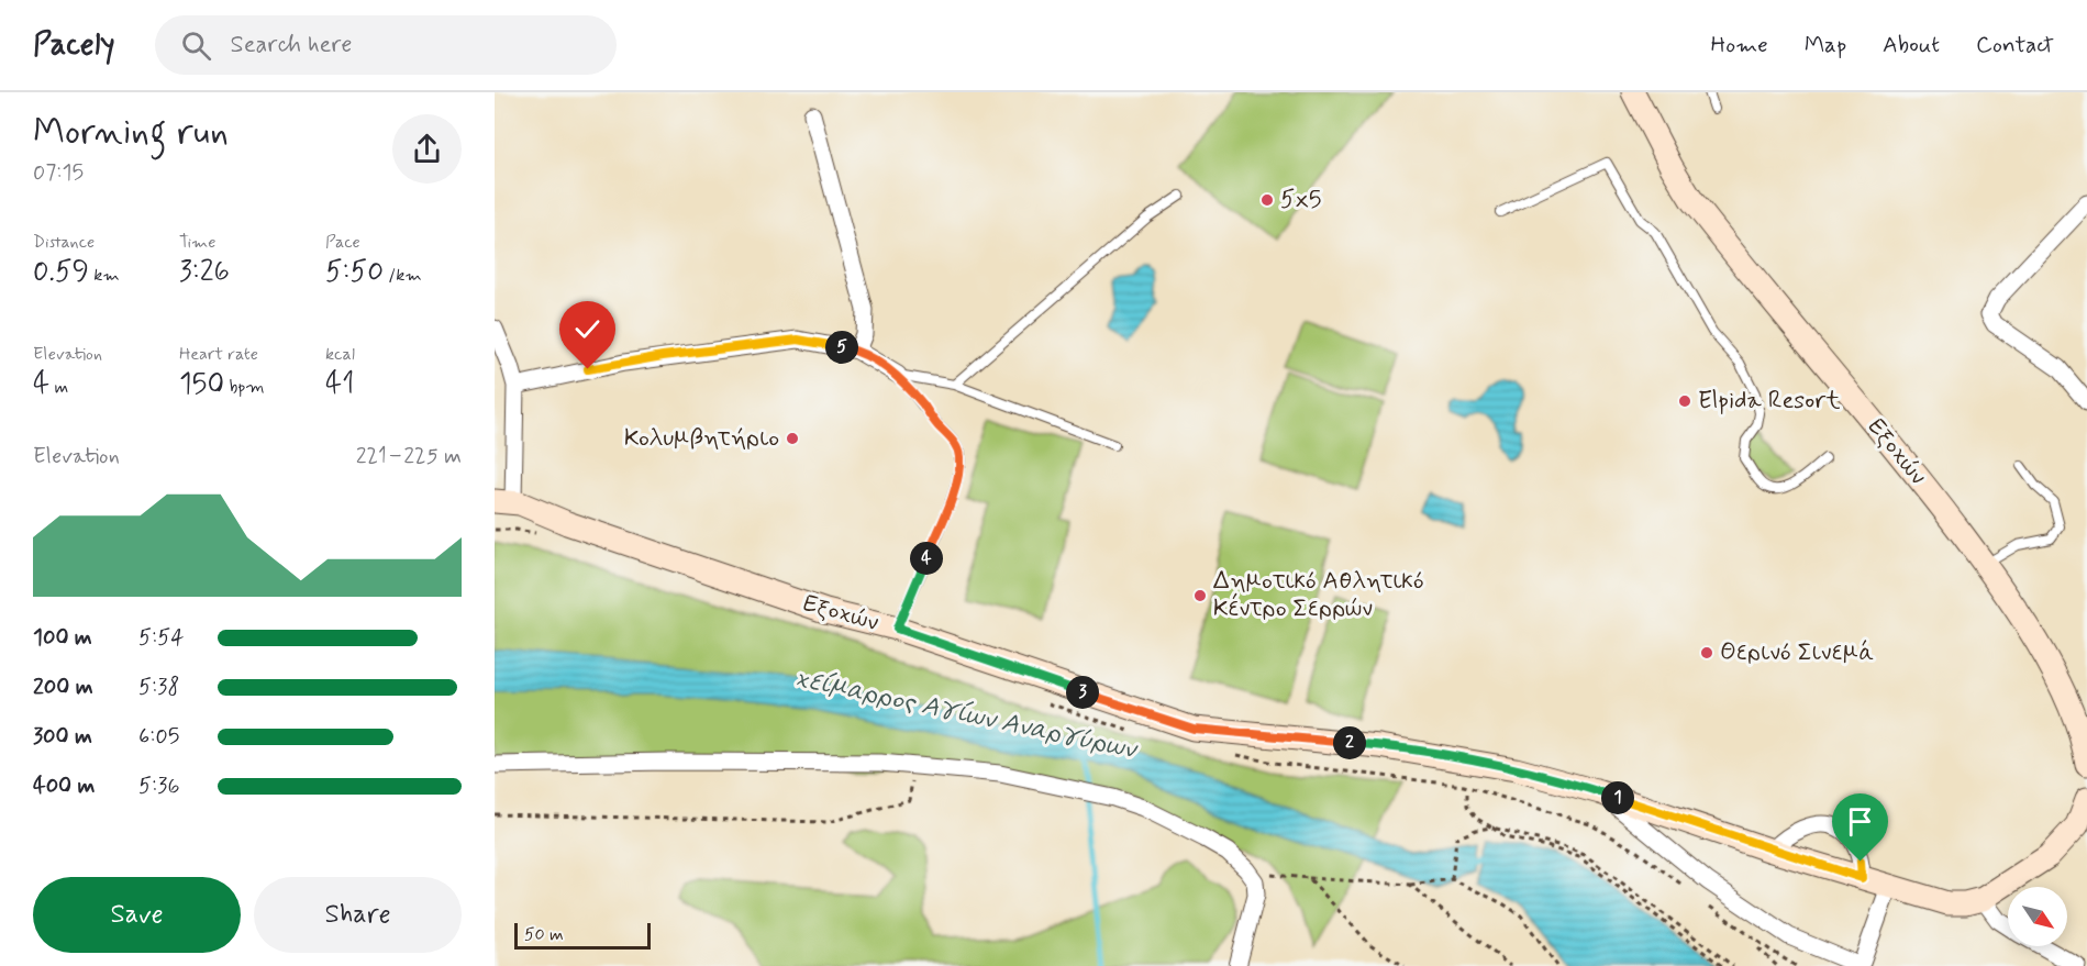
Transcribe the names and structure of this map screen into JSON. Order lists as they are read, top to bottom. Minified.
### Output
{"streets":{"main road":["Εξοχών"]},"water":["χείμαρρος Αγίων Αναργύρων"],"places":["5x5","Elpida Resort","Κολυμβητήριο","Δημοτικό Αθλητικό Κέντρο Σερρών","Θερινό Σινεμά"],"scale_bar":"50 m","north":"bottom right","page":{"header":"Pacely","search":"Search here","nav":["Home","Map","About","Contact"],"heading":["Morning run","07:15"],"stats":[["Distance","0.59 km"],["Time","3:26"],["Pace","5:50 /km"],["Elevation","4 m"],["Heart rate","150 bpm"],["kcal","41"]],"pins":["5","4","3","2","1"],"chart":["Elevation","221–225 m"],"list":[{"name":"100 m","note":"5:54"},{"name":"200 m","note":"5:38"},{"name":"300 m","note":"6:05"},{"name":"400 m","note":"5:36"}],"buttons":["Save","Share"],"scale":"50 m"}}
